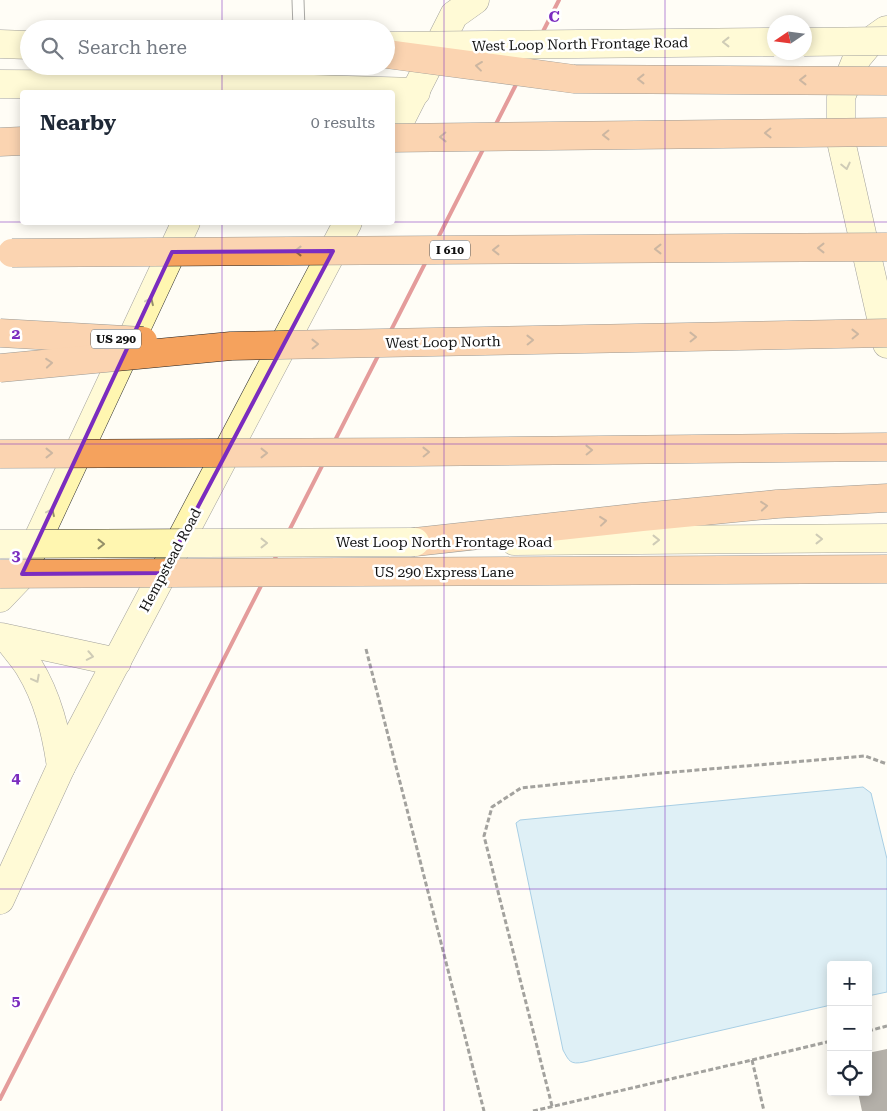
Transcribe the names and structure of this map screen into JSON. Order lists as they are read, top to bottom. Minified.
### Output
{"streets":{"highway":["I 610","US 290","West Loop North","US 290 Express Lane"],"main road":["West Loop North Frontage Road","Hempstead Road"]},"crossings":[["US 290","West Loop North"]],"north":"left","page":{"search":"Search here","heading":["Nearby","0 results"],"map_buttons":["+","−"]},"grid":{"columns":["C"],"rows":["2","3","4","5"]}}
